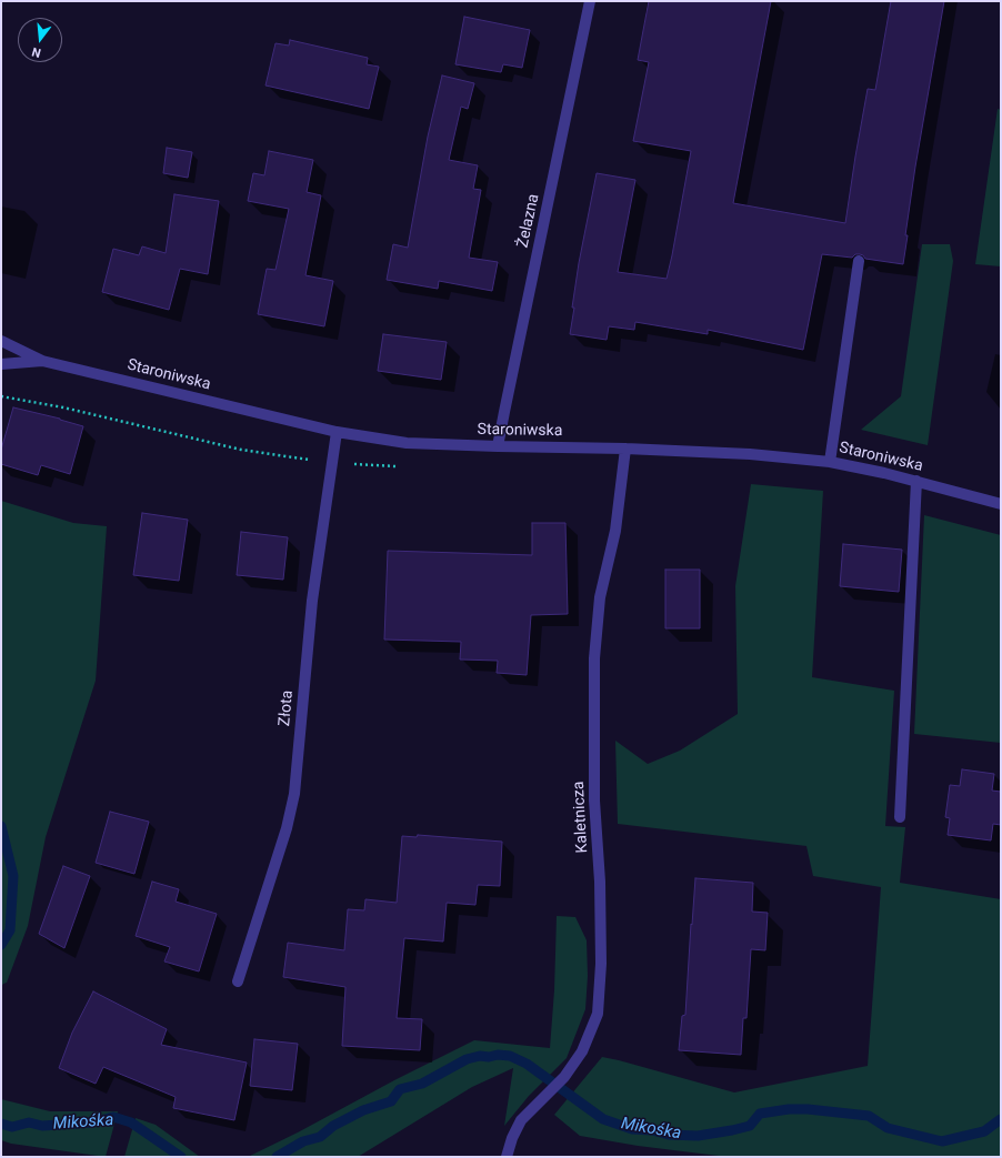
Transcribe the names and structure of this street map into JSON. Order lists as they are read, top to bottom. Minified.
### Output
{"streets":{"street":["Żelazna","Staroniwska","Złota","Kaletnicza"]},"crossings":[["Żelazna","Staroniwska"],["Staroniwska","Złota"],["Staroniwska","Kaletnicza"]],"water":["Mikośka"],"north":"bottom"}
